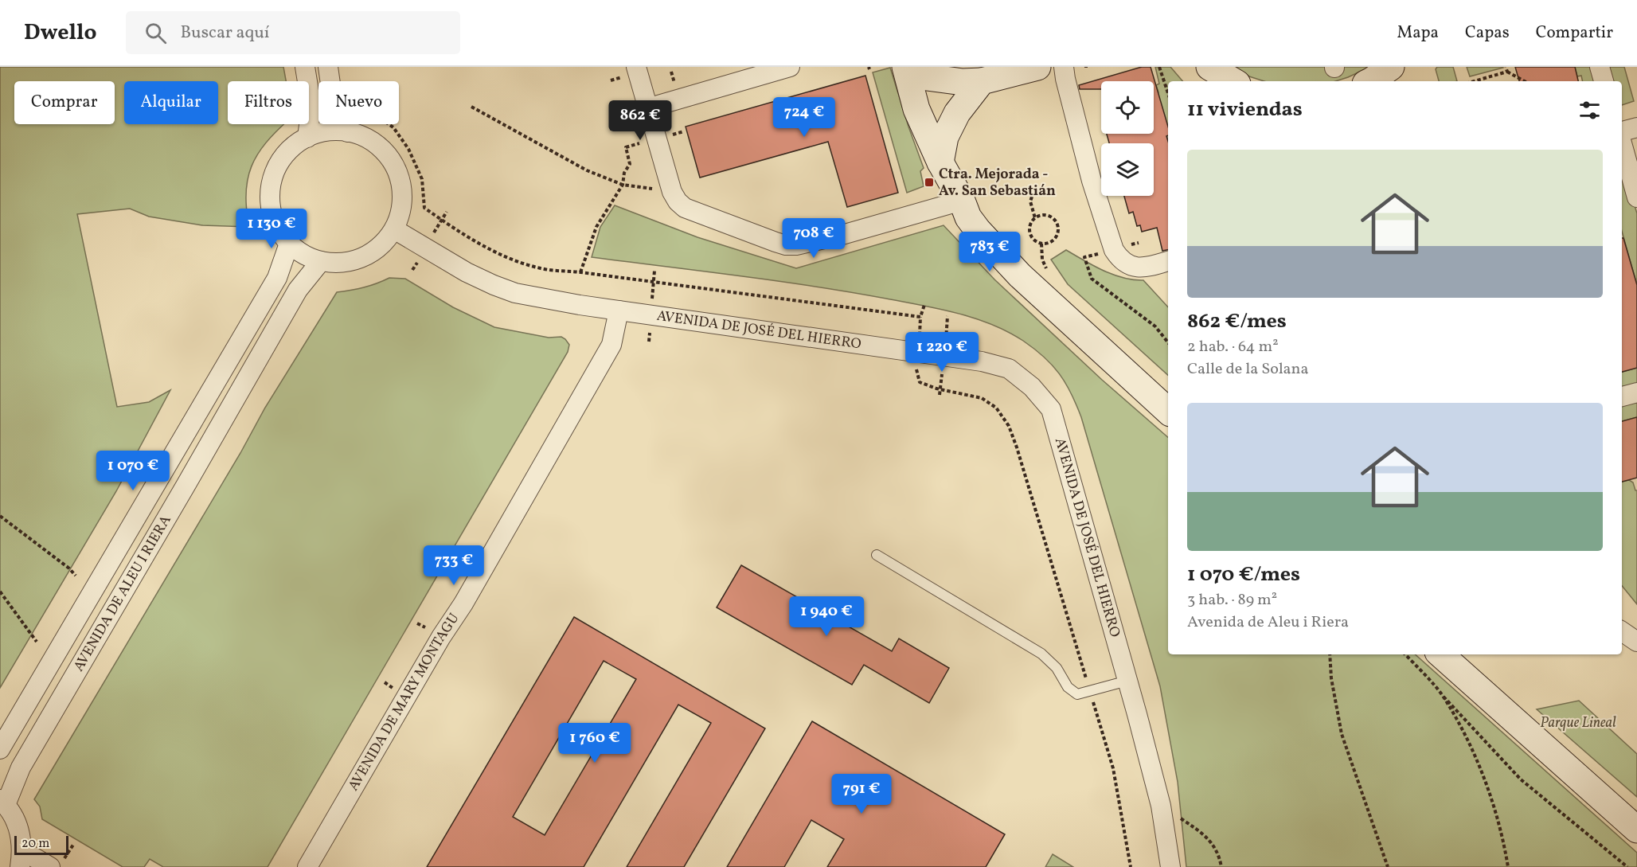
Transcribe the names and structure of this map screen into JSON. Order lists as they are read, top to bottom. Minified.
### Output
{"streets":{"street":["AVENIDA DE JOSÉ DEL HIERRO","AVENIDA DE ALEU I RIERA","AVENIDA DE MARY MONTAGU"]},"crossings":[["AVENIDA DE JOSÉ DEL HIERRO","AVENIDA DE ALEU I RIERA"],["AVENIDA DE JOSÉ DEL HIERRO","AVENIDA DE MARY MONTAGU"]],"parks":["Parque Lineal"],"places":{"transit":["Ctra. Mejorada - Av. San Sebastián"]},"scale_bar":"20 m","page":{"header":"Dwello","search":"Buscar aquí","nav":["Mapa","Capas","Compartir"],"chip":["Comprar","Alquilar","Filtros","Nuevo"],"heading":"11 viviendas","price":["724 €","862 €","1 130 €","708 €","783 €","1 220 €","1 070 €","733 €","1 940 €","1 760 €","791 €"],"list":[{"name":"862 €/mes","note":"2 hab. · 64 m² · Calle de la Solana"},{"name":"1 070 €/mes","note":"3 hab. · 89 m² · Avenida de Aleu i Riera"}],"scale":"20 m"}}
